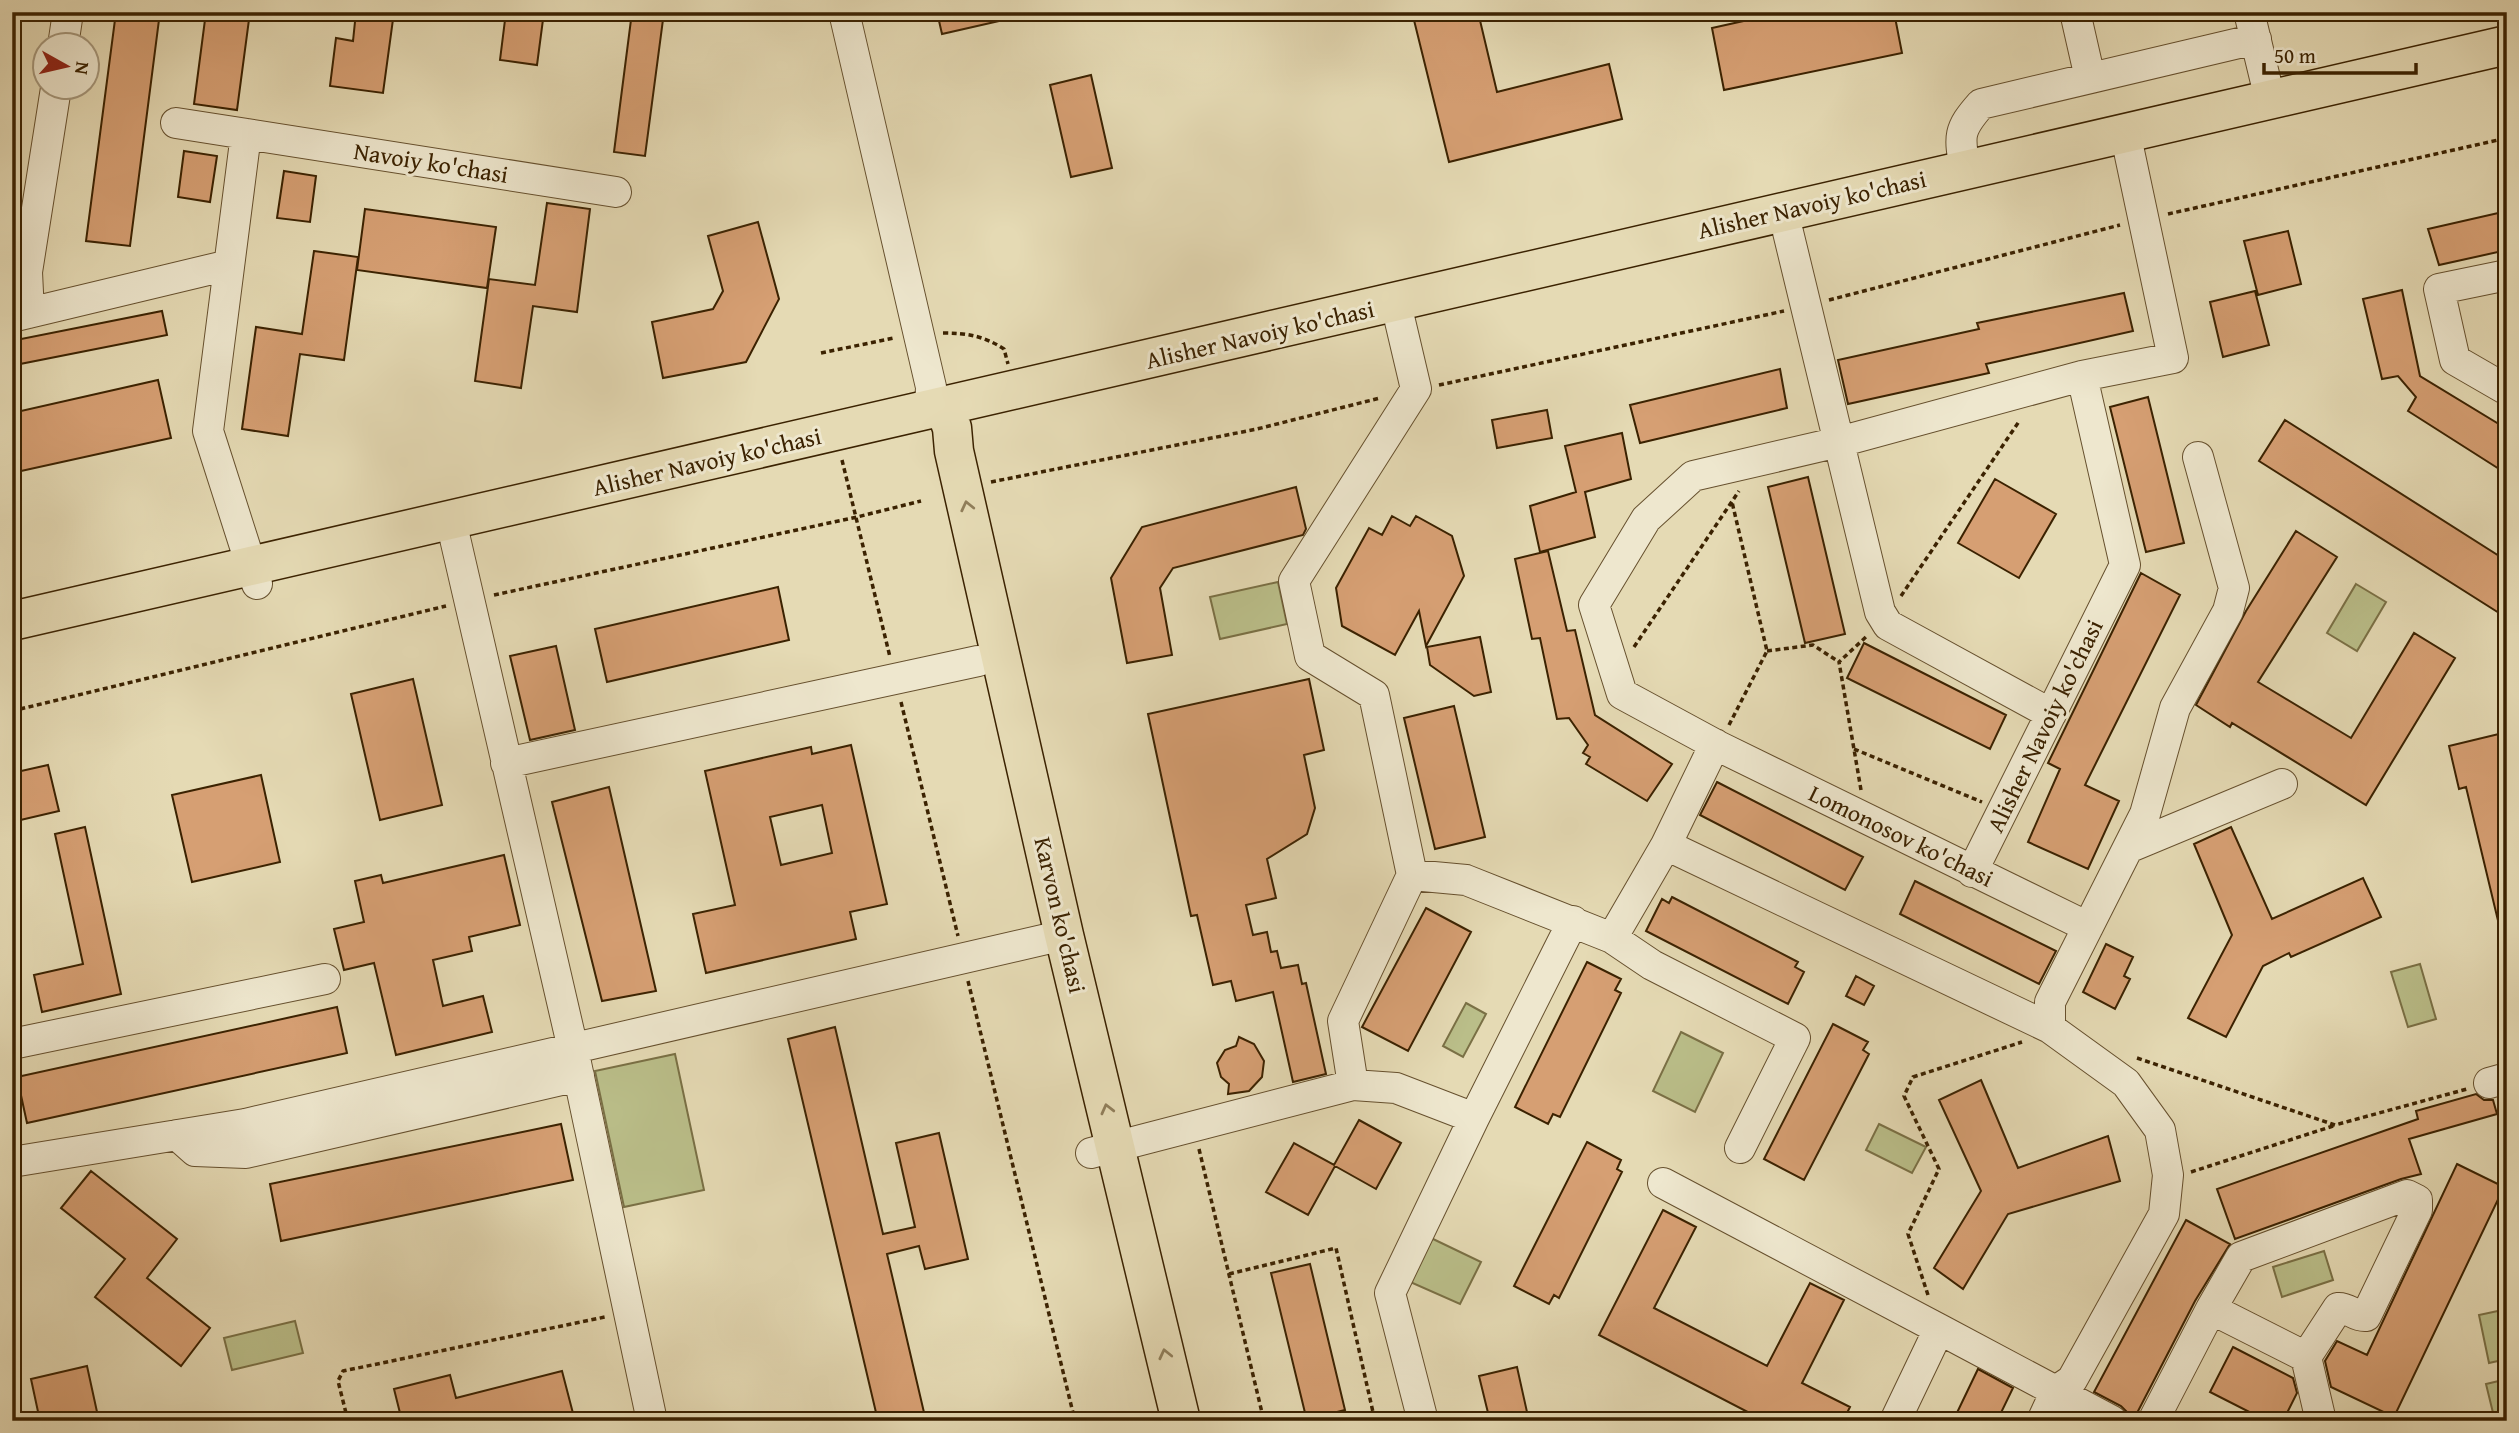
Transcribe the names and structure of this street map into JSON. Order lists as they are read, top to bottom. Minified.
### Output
{"streets":{"main road":["Alisher Navoiy ko'chasi","Karvon ko'chasi"],"street":["Navoiy ko'chasi","Lomonosov ko'chasi"]},"crossings":[["Alisher Navoiy ko'chasi","Lomonosov ko'chasi"],["Alisher Navoiy ko'chasi","Karvon ko'chasi"]],"scale_bar":"50 m","north":"right"}
